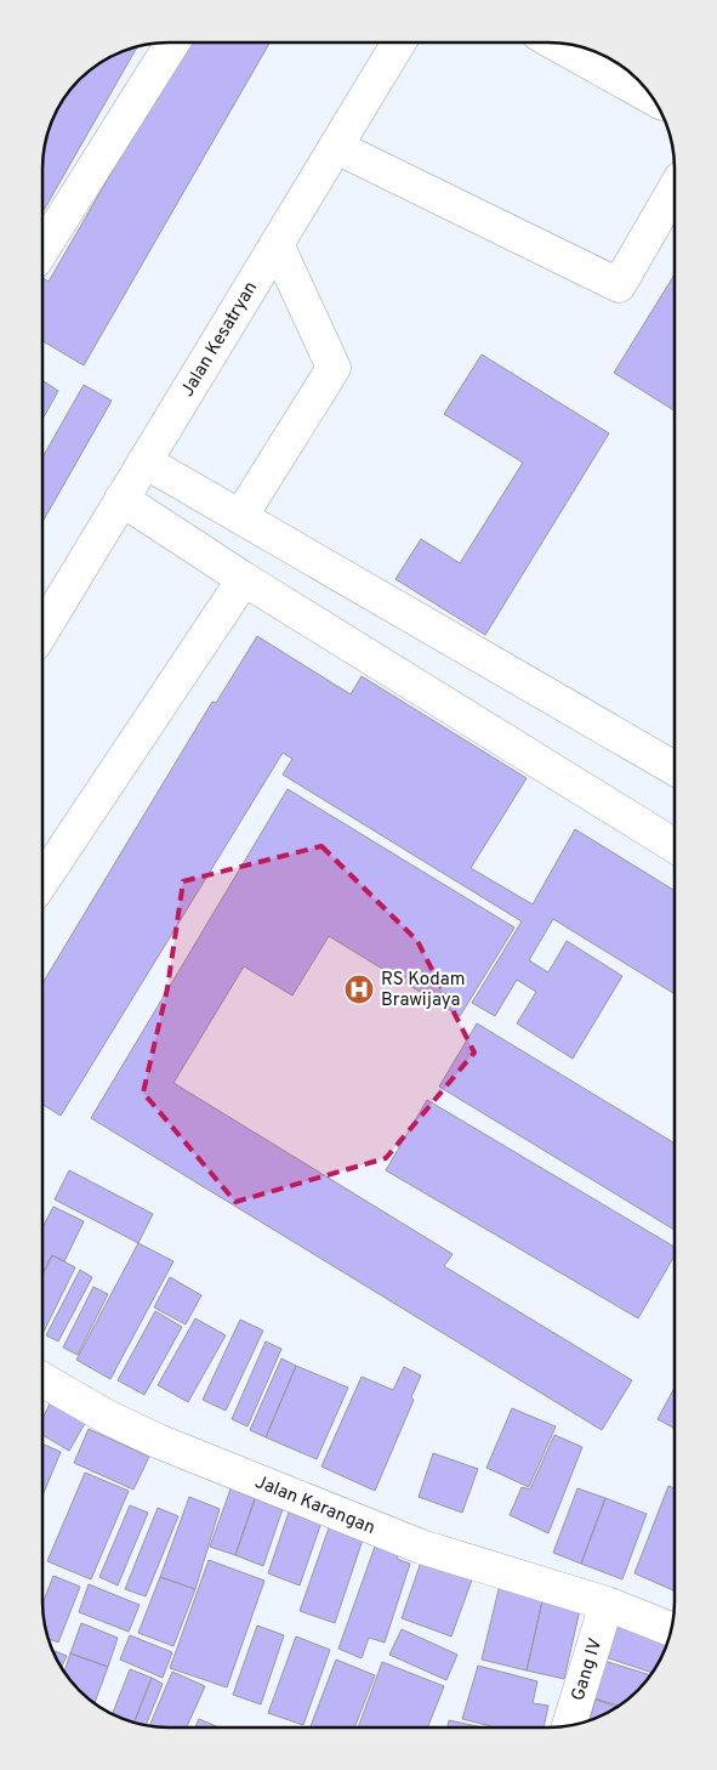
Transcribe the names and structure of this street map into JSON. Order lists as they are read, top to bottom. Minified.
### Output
{"streets":{"street":["Jalan Kesatryan","Jalan Karangan","Gang IV"]},"crossings":[["Jalan Karangan","Gang IV"]],"places":{"hospital":["RS Kodam Brawijaya"]}}
